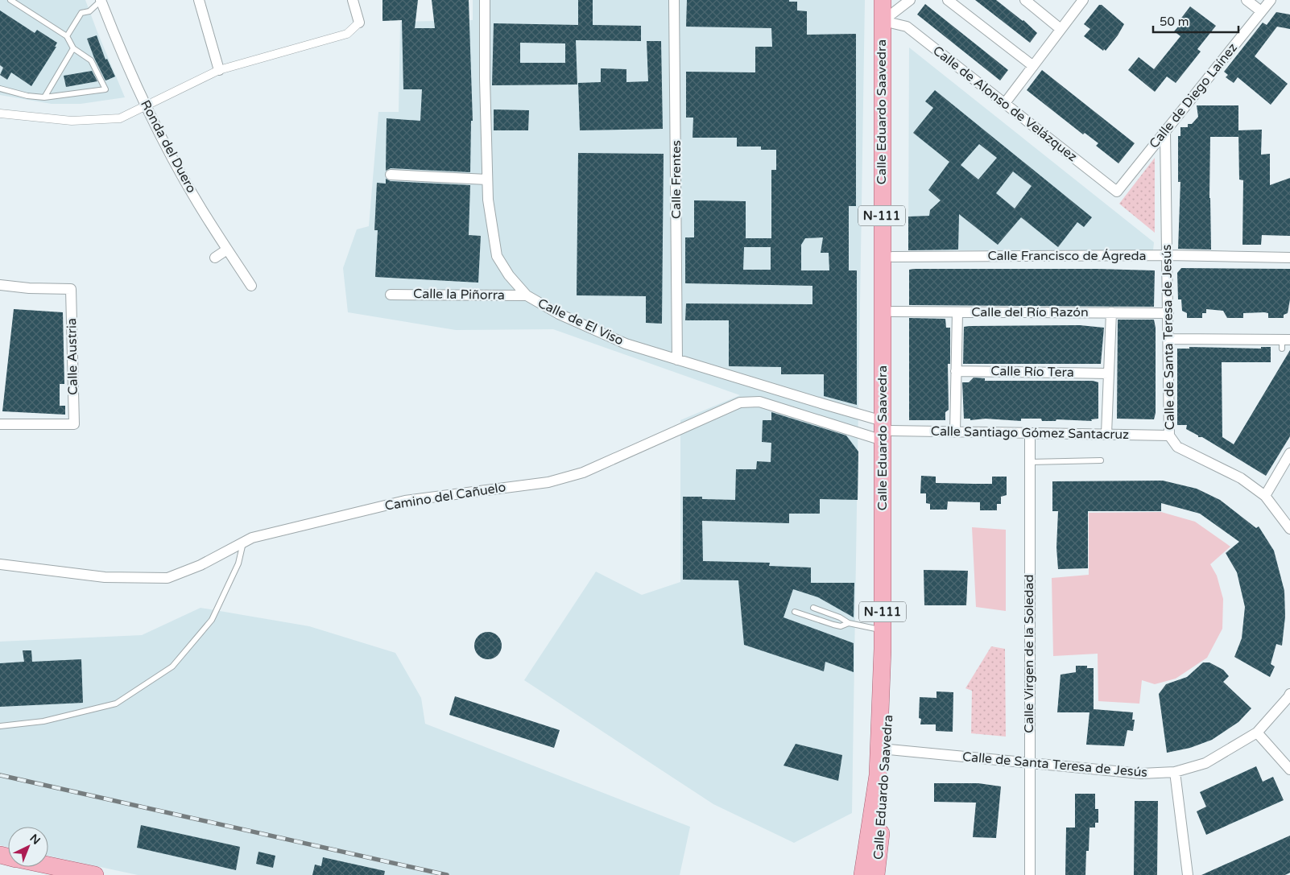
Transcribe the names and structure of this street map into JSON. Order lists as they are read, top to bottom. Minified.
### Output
{"streets":{"main road":["Calle Eduardo Saavedra","N-111"],"street":["Calle de Diego Laínez","Calle de Alonso de Velázquez","Ronda del Duero","Calle Frentes","Calle Francisco de Ágreda","Calle la Piñorra","Calle del Río Razón","Calle de El Viso","Calle de Santa Teresa de Jesús","Calle Austria","Calle Río Tera","Calle Santiago Gómez Santacruz","Camino del Cañuelo","Calle Virgen de la Soledad"]},"crossings":[["Calle de Diego Laínez","Calle de Alonso de Velázquez"],["Calle de Diego Laínez","Calle de Santa Teresa de Jesús"],["Calle de Alonso de Velázquez","Calle Eduardo Saavedra"],["Calle Eduardo Saavedra","Calle Francisco de Ágreda"],["Calle Eduardo Saavedra","Calle del Río Razón"],["Calle Eduardo Saavedra","Calle de El Viso"],["Calle Eduardo Saavedra","Calle de Santa Teresa de Jesús"],["Calle Eduardo Saavedra","Calle Santiago Gómez Santacruz"],["Calle Eduardo Saavedra","Camino del Cañuelo"],["Calle Frentes","Calle de El Viso"],["Calle Francisco de Ágreda","Calle de Santa Teresa de Jesús"],["Calle la Piñorra","Calle de El Viso"],["Calle del Río Razón","Calle de Santa Teresa de Jesús"],["Calle de El Viso","Calle Santiago Gómez Santacruz"],["Calle de El Viso","Camino del Cañuelo"],["Calle de Santa Teresa de Jesús","Calle Santiago Gómez Santacruz"],["Calle de Santa Teresa de Jesús","Calle Virgen de la Soledad"],["Calle Santiago Gómez Santacruz","Camino del Cañuelo"],["Calle Santiago Gómez Santacruz","Calle Virgen de la Soledad"]],"scale_bar":"50 m","north":"top right"}
